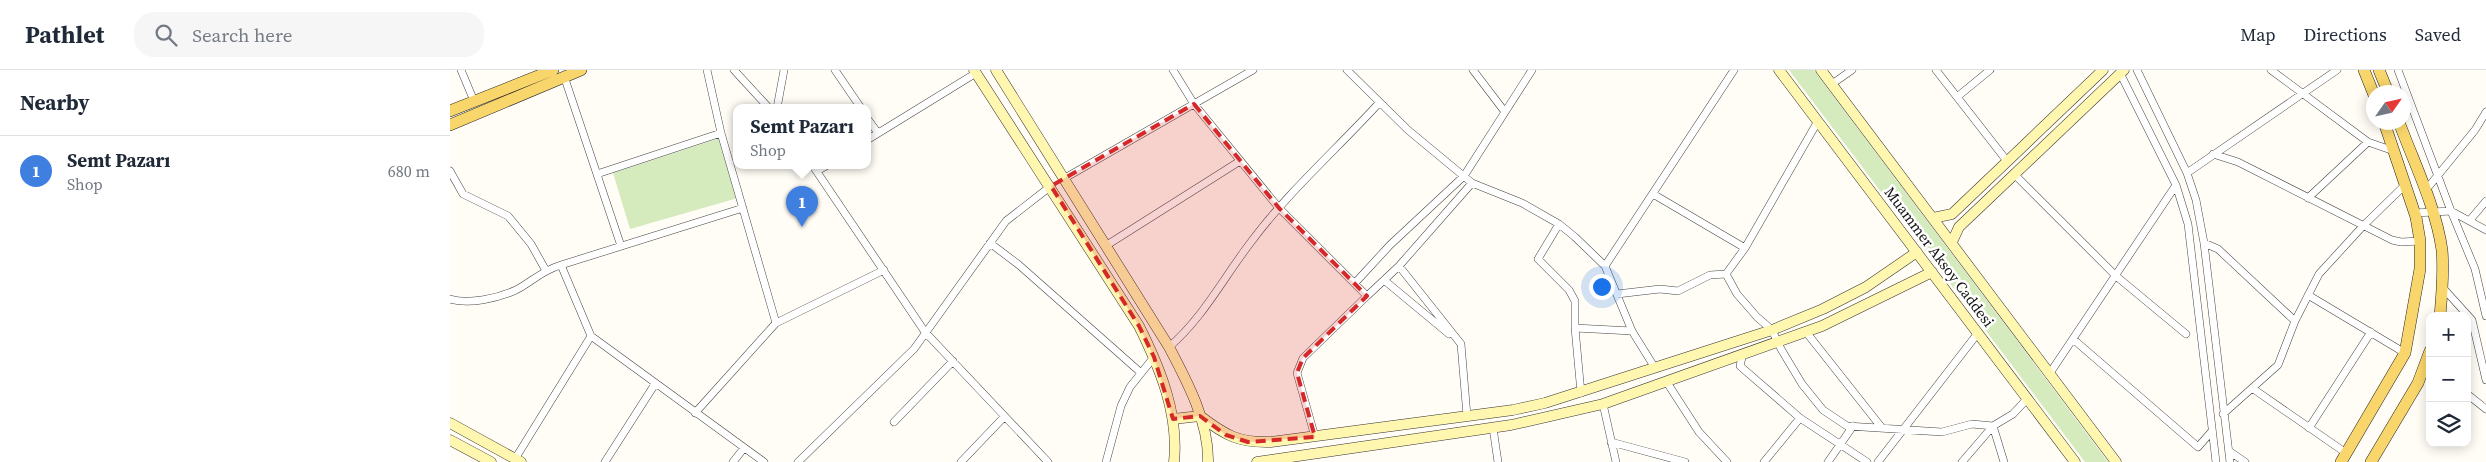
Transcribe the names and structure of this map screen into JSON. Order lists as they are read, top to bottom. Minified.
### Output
{"streets":{"street":["Muammer Aksoy Caddesi"]},"north":"top right","page":{"header":"Pathlet","search":"Search here","nav":["Map","Directions","Saved"],"heading":"Nearby","popup":["Semt Pazarı","Shop"],"list":[{"mark":"1","name":"Semt Pazarı","note":"Shop","value":"680 m"}],"pins":"1","map_buttons":["+","−"]}}
